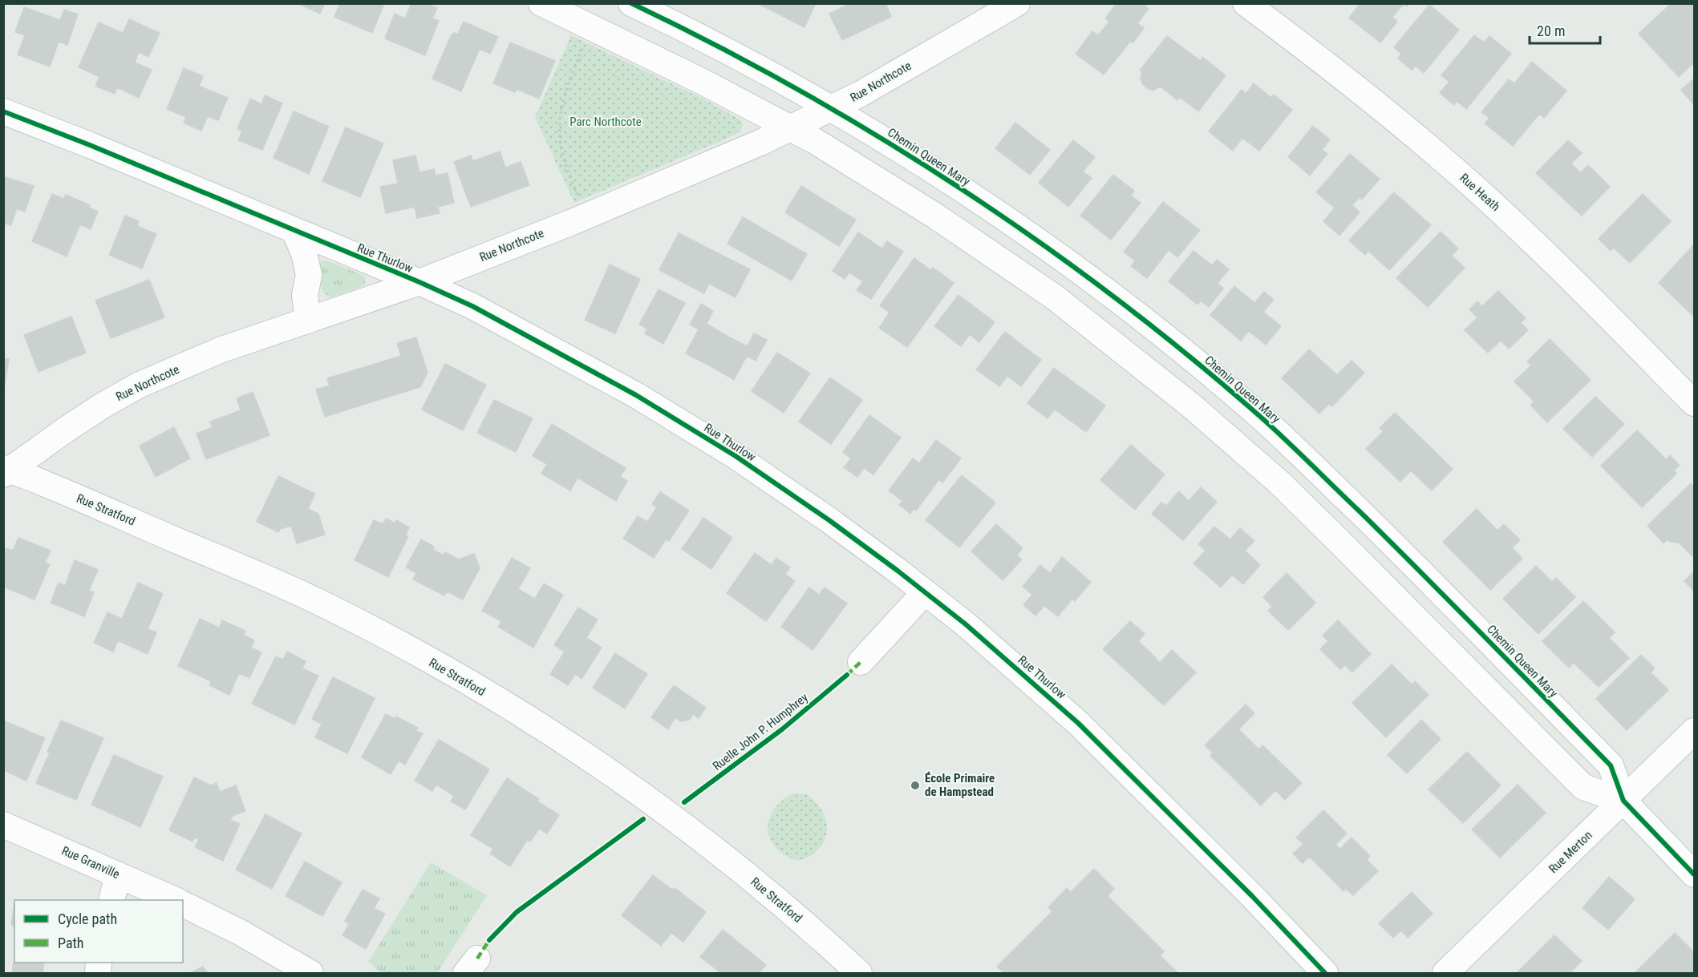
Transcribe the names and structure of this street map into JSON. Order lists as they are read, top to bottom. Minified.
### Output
{"streets":{"street":["Rue Northcote","Chemin Queen Mary","Rue Heath","Rue Thurlow","Rue Stratford","Rue Merton","Rue Granville"],"cycle path":["Ruelle John P. Humphrey"]},"crossings":[["Rue Northcote","Chemin Queen Mary"],["Rue Northcote","Rue Thurlow"],["Rue Northcote","Rue Stratford"],["Chemin Queen Mary","Rue Merton"]],"parks":["Parc Northcote"],"places":["École Primaire de Hampstead"],"legend":["Cycle path","Path"],"scale_bar":"20 m"}
